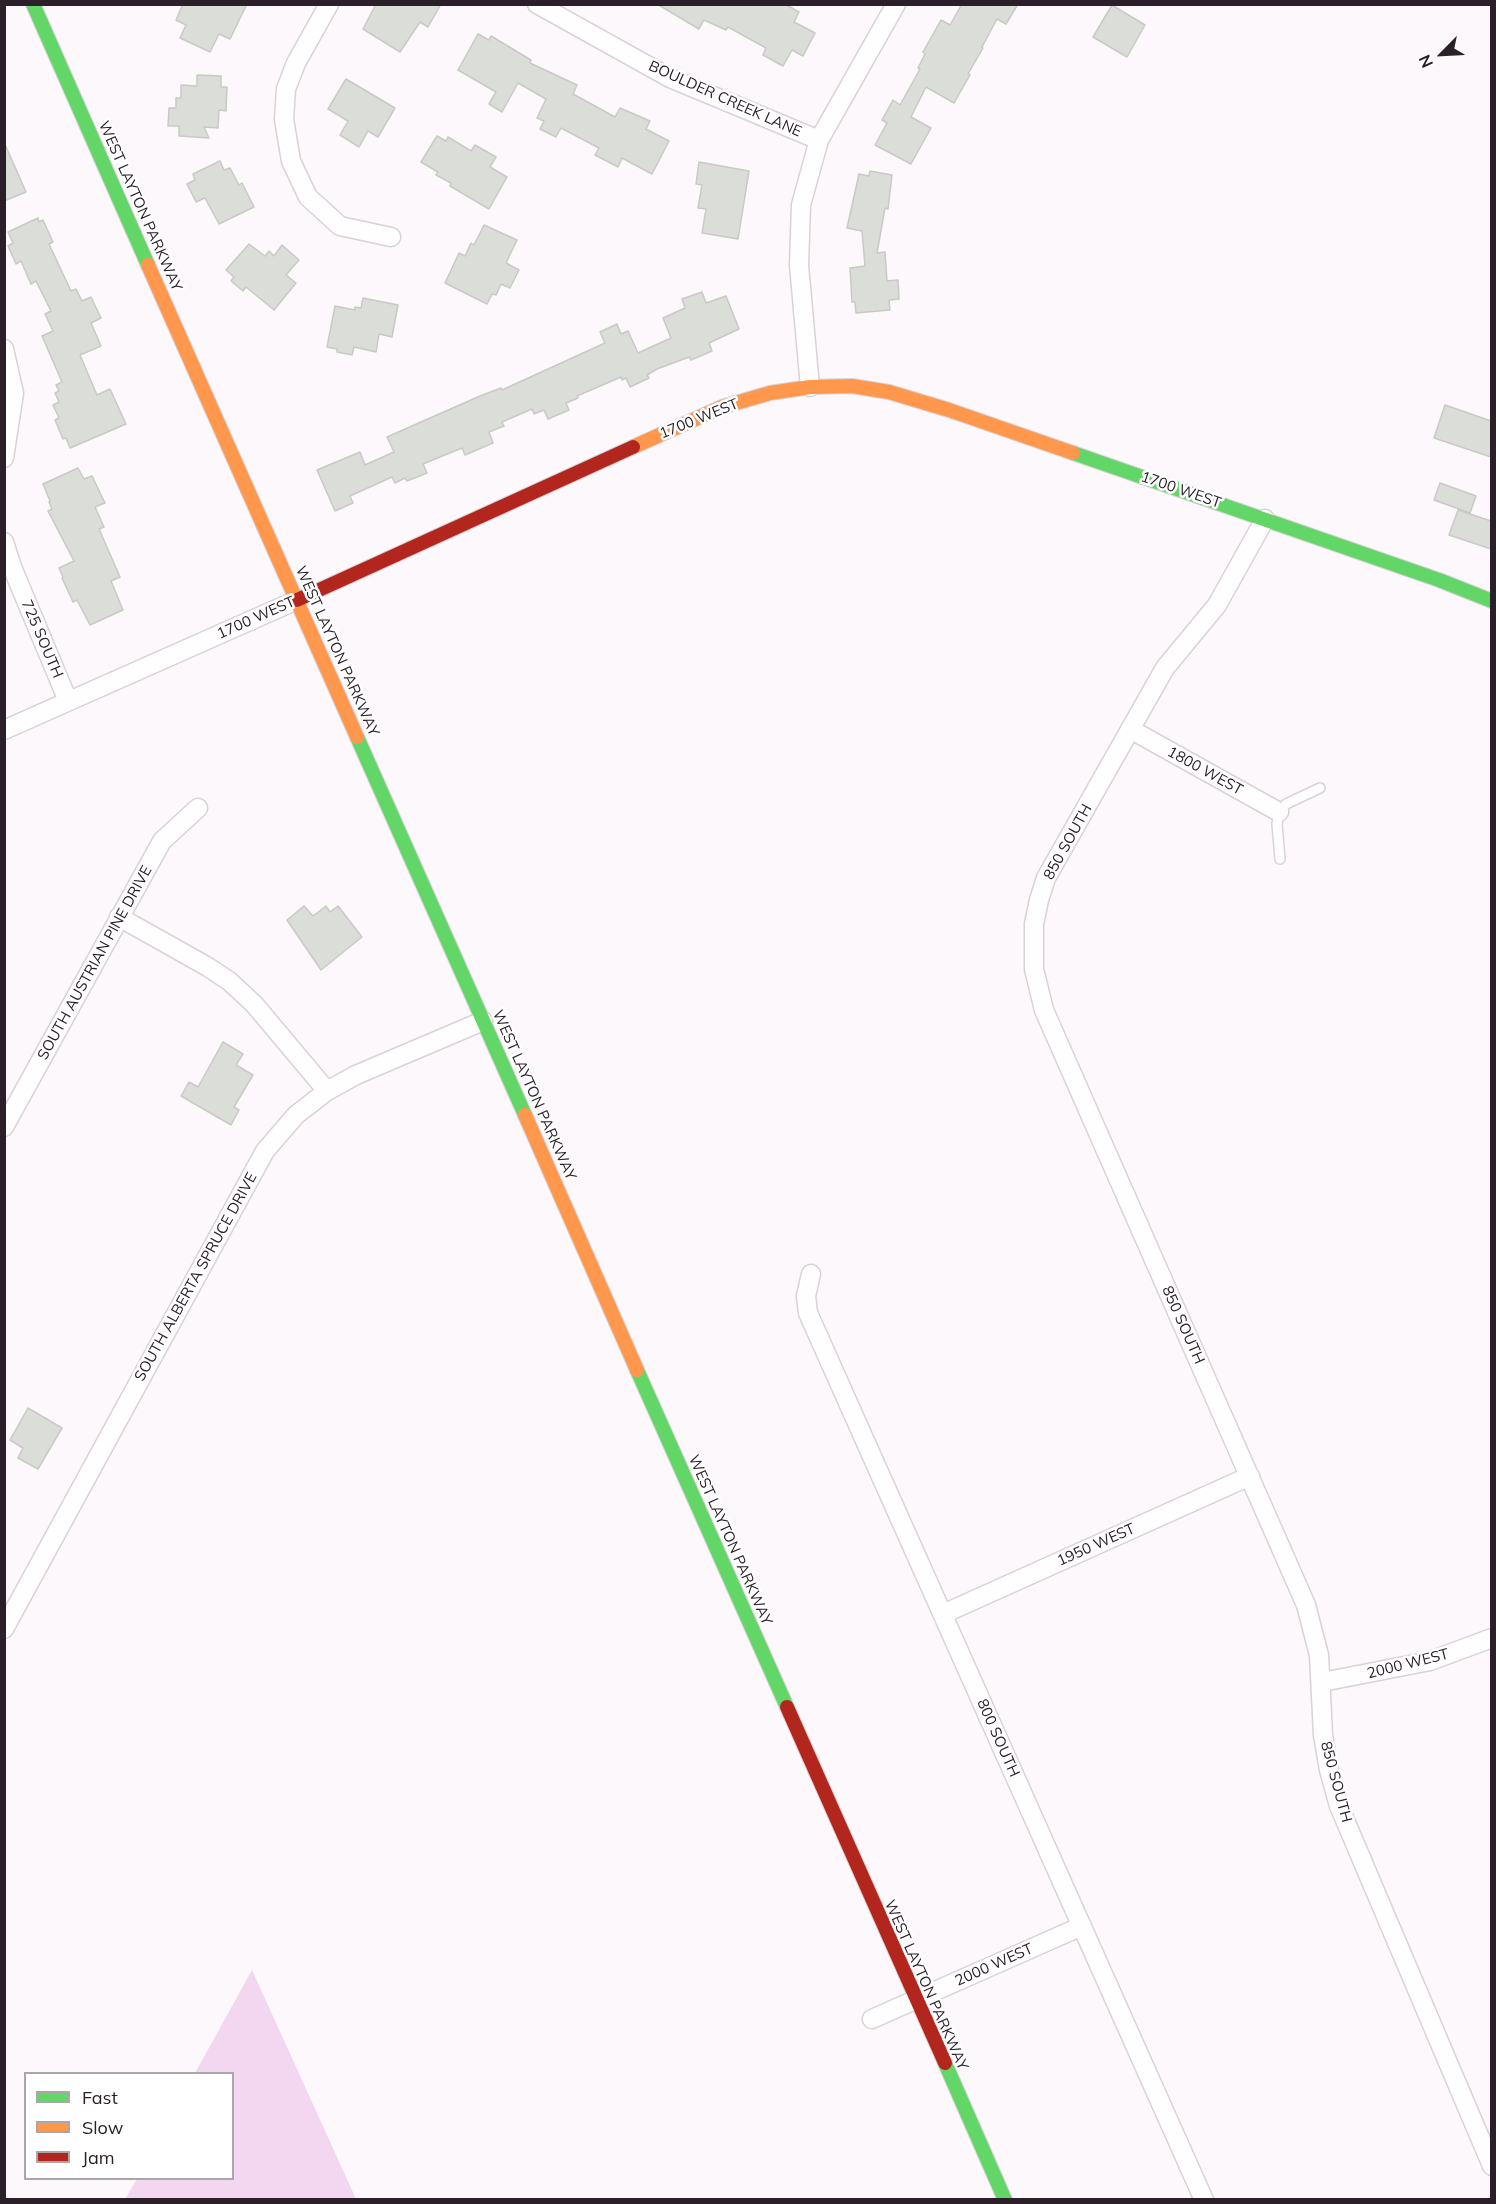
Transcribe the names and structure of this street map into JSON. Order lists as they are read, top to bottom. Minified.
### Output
{"streets":{"main road":["WEST LAYTON PARKWAY","1700 WEST"],"street":["BOULDER CREEK LANE","725 SOUTH","1800 WEST","850 SOUTH","SOUTH AUSTRIAN PINE DRIVE","SOUTH ALBERTA SPRUCE DRIVE","1950 WEST","2000 WEST","800 SOUTH"]},"crossings":[["WEST LAYTON PARKWAY","1700 WEST"],["WEST LAYTON PARKWAY","SOUTH ALBERTA SPRUCE DRIVE"],["WEST LAYTON PARKWAY","2000 WEST"],["1700 WEST","725 SOUTH"],["1700 WEST","850 SOUTH"],["1800 WEST","850 SOUTH"],["850 SOUTH","1950 WEST"],["850 SOUTH","2000 WEST"],["1950 WEST","800 SOUTH"],["2000 WEST","800 SOUTH"]],"legend":["Fast","Slow","Jam"],"north":"bottom left"}
